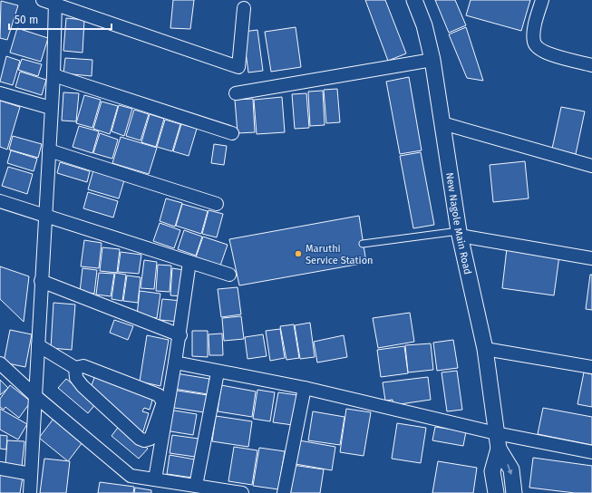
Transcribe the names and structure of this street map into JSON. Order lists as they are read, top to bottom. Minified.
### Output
{"streets":{"street":["New Nagole Main Road"]},"places":["Maruthi Service Station"],"scale_bar":"50 m"}
